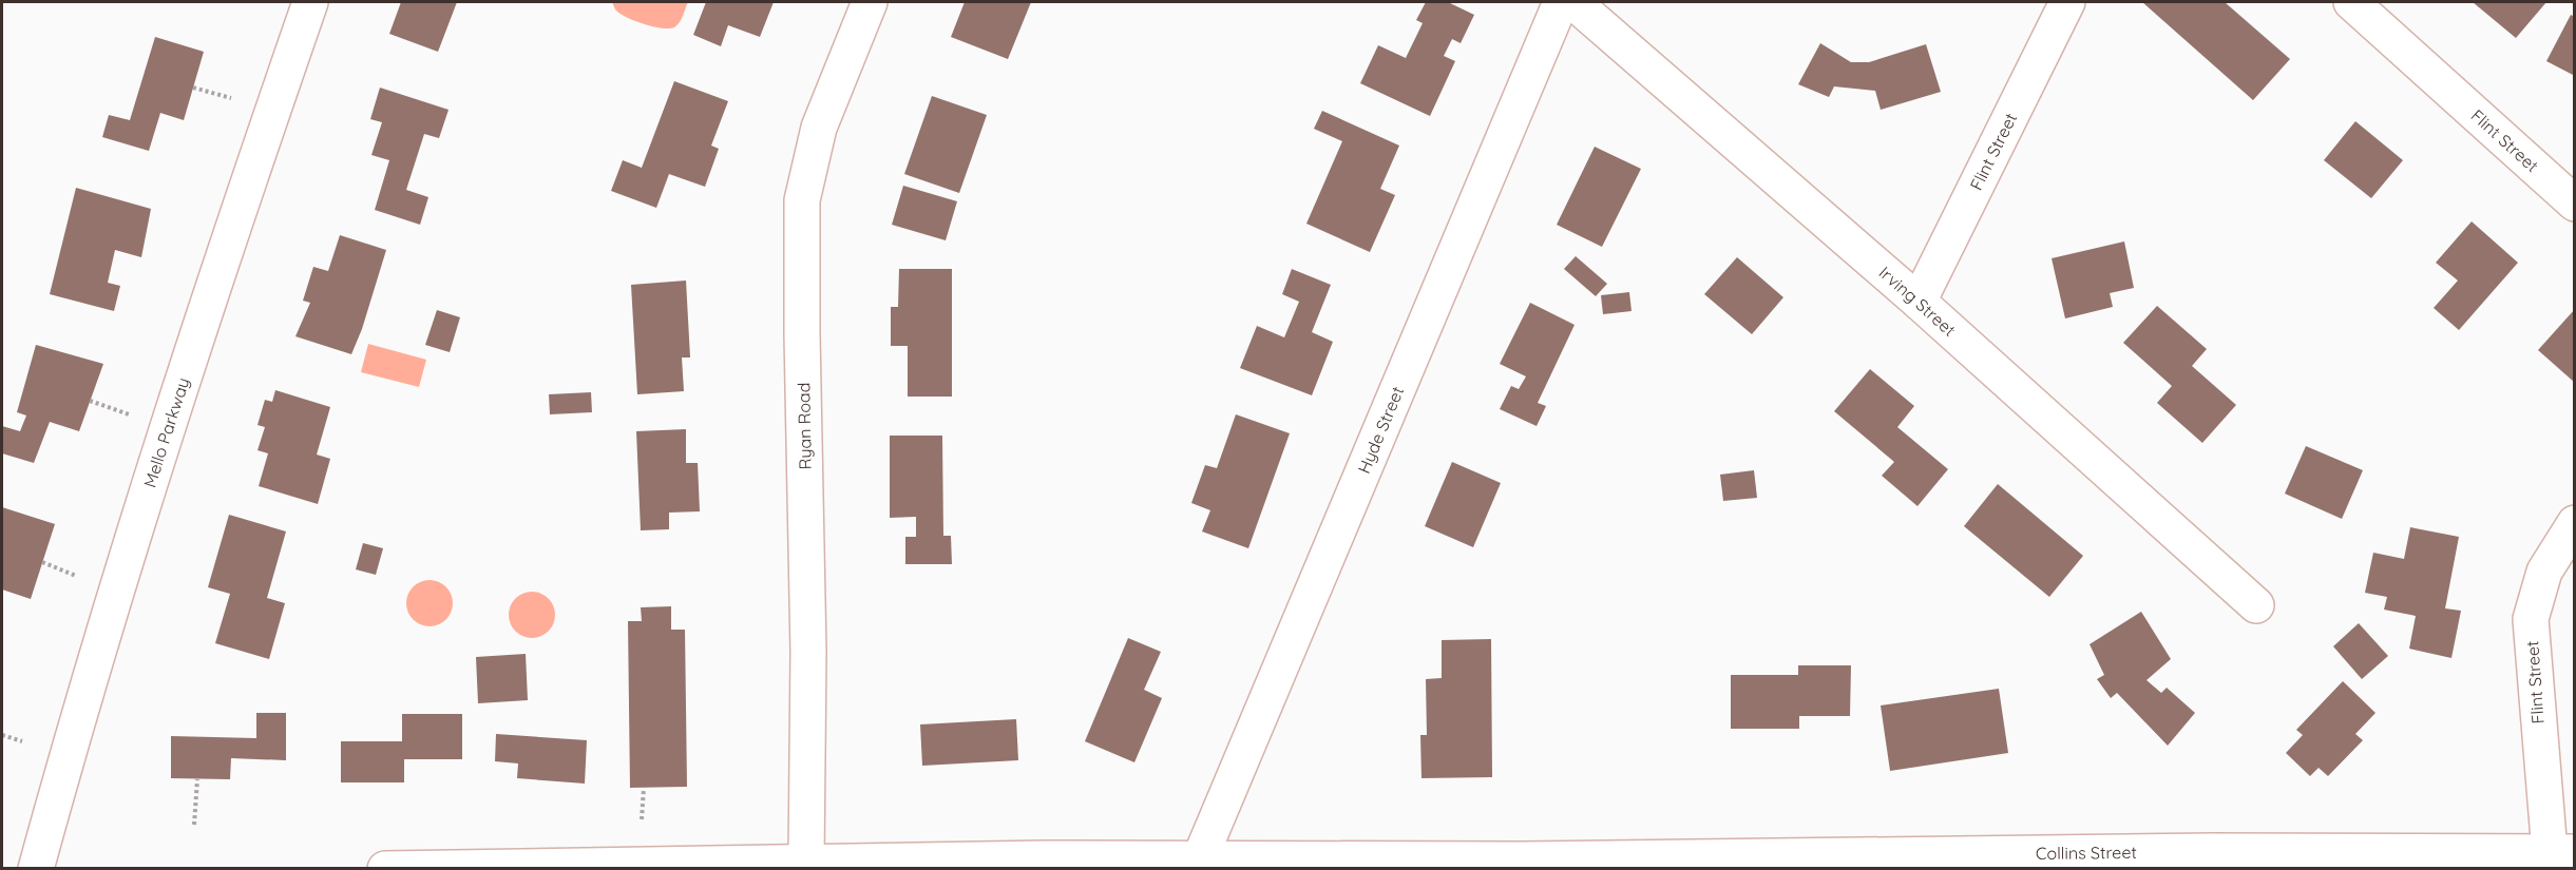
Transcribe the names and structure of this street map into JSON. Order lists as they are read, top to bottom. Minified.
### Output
{"streets":{"street":["Flint Street","Irving Street","Ryan Road","Hyde Street","Mello Parkway","Collins Street"]},"crossings":[["Flint Street","Irving Street"],["Flint Street","Collins Street"],["Ryan Road","Collins Street"],["Hyde Street","Collins Street"]]}
